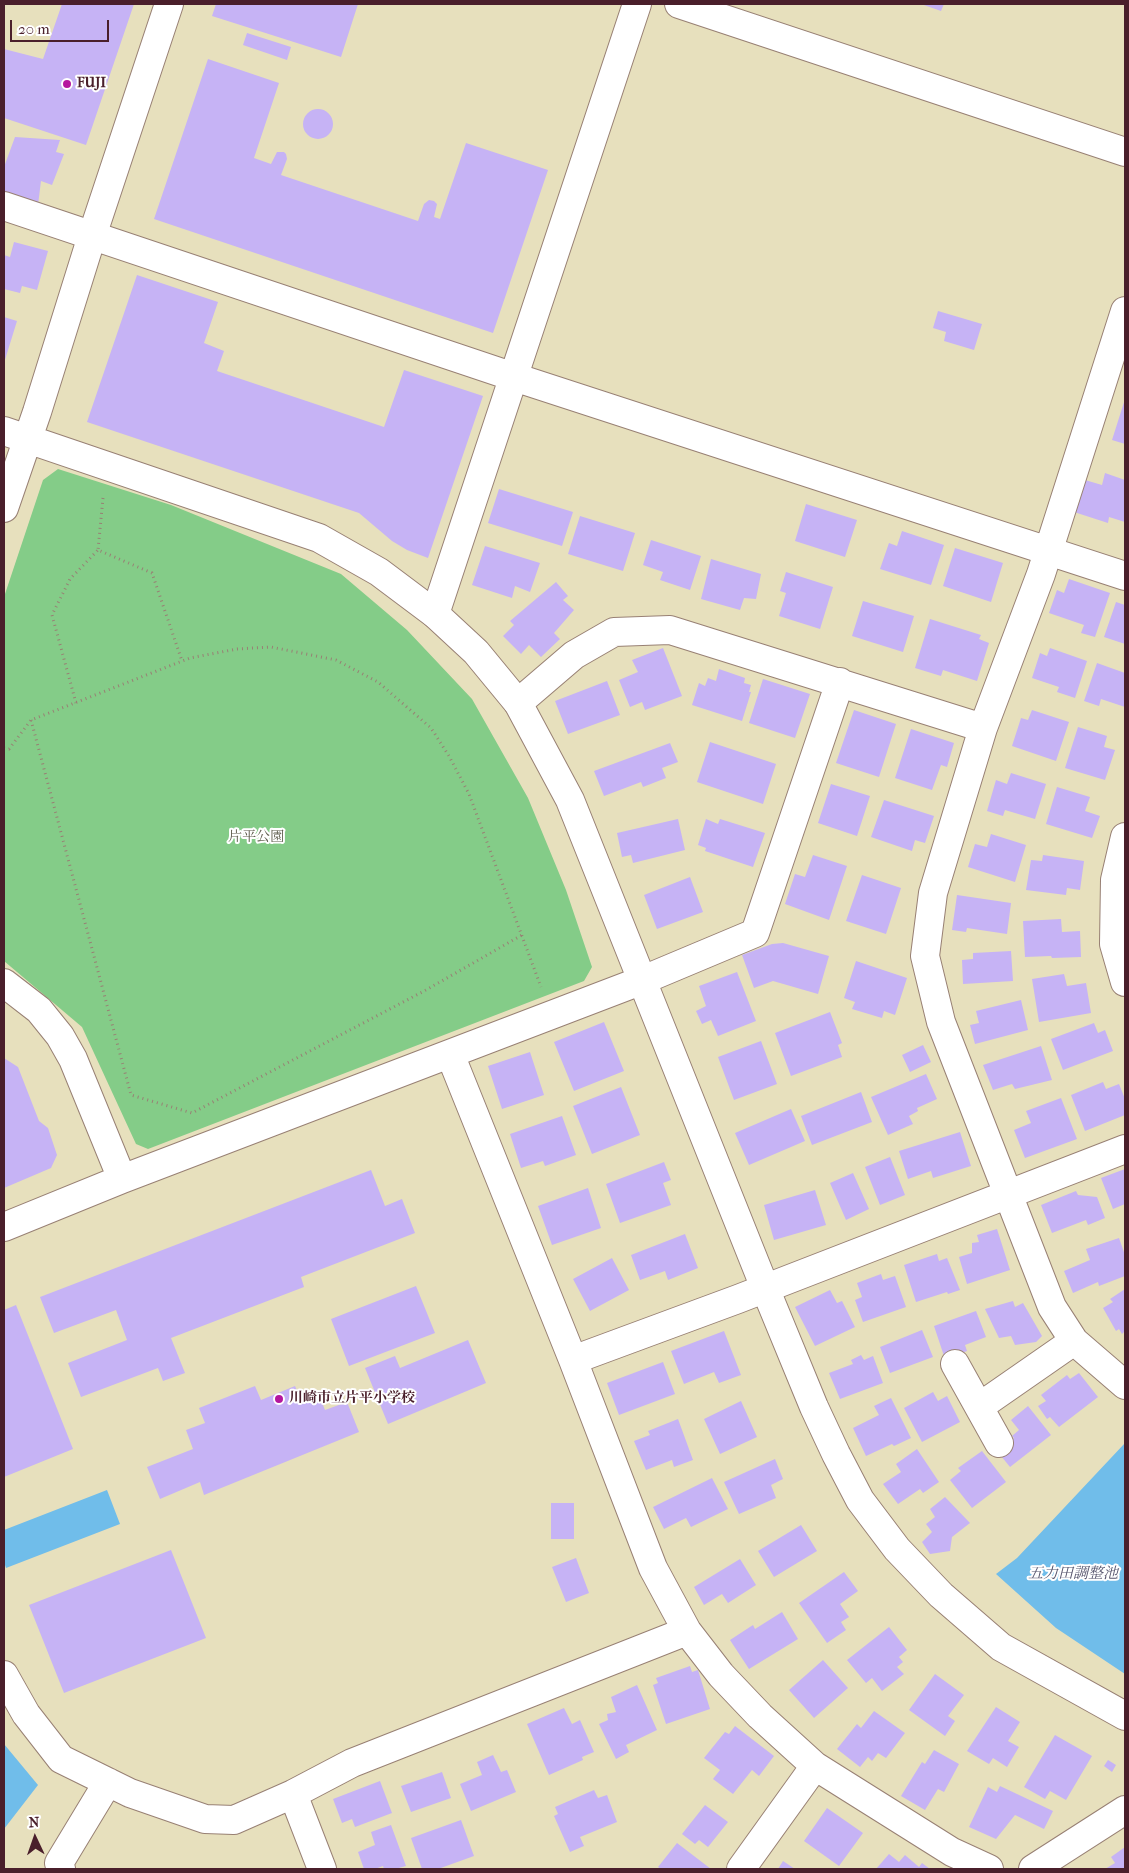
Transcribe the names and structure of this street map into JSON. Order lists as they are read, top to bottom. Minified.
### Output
{"water":["五力田調整池"],"parks":["片平公園"],"places":["FUJI","川崎市立片平小学校"],"scale_bar":"20 m","north":"top"}
